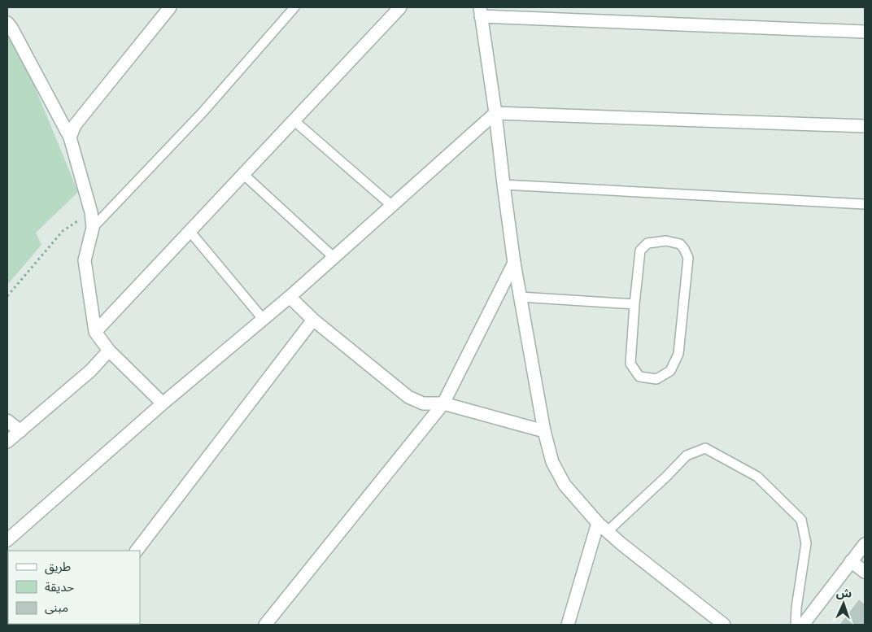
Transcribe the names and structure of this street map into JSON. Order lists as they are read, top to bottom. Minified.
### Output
{"legend":["طريق","حديقة","مبنى"],"north":"top"}
